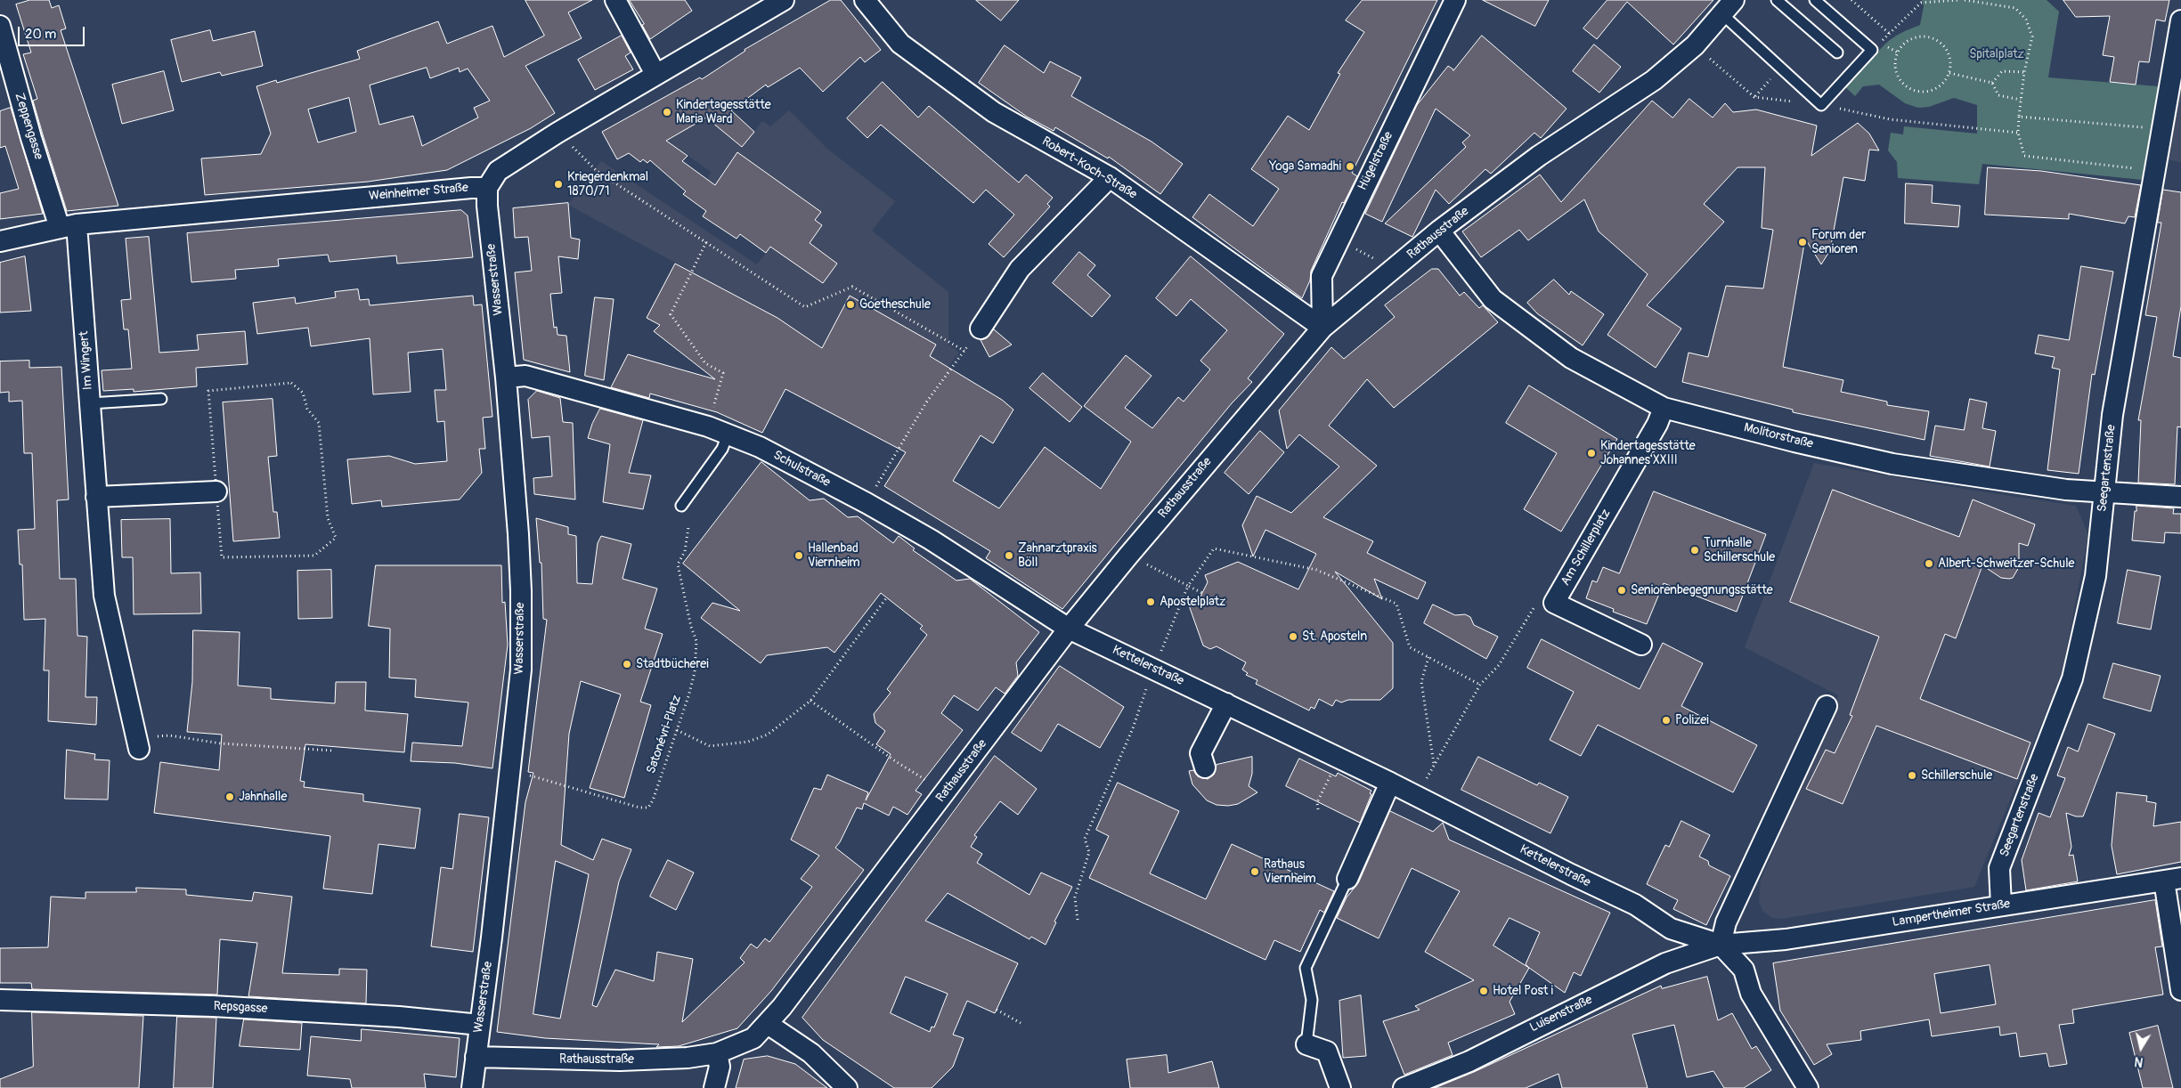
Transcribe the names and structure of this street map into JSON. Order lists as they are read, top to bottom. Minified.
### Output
{"streets":{"street":["Zeppengasse","Hügelstraße","Robert-Koch-Straße","Weinheimer Straße","Rathausstraße","Wasserstraße","Im Wingert","Molitorstraße","Seegartenstraße","Schulstraße","Am Schillerplatz","Kettelerstraße","Lampertheimer Straße","Repsgasse","Luisenstraße"],"path":["Satonévri-Platz"]},"crossings":[["Zeppengasse","Weinheimer Straße"],["Zeppengasse","Im Wingert"],["Hügelstraße","Robert-Koch-Straße"],["Hügelstraße","Rathausstraße"],["Robert-Koch-Straße","Rathausstraße"],["Weinheimer Straße","Wasserstraße"],["Weinheimer Straße","Im Wingert"],["Rathausstraße","Wasserstraße"],["Rathausstraße","Molitorstraße"],["Rathausstraße","Schulstraße"],["Rathausstraße","Kettelerstraße"],["Wasserstraße","Schulstraße"],["Wasserstraße","Satonévri-Platz"],["Wasserstraße","Repsgasse"],["Molitorstraße","Seegartenstraße"],["Molitorstraße","Am Schillerplatz"],["Seegartenstraße","Lampertheimer Straße"],["Schulstraße","Kettelerstraße"],["Kettelerstraße","Lampertheimer Straße"],["Kettelerstraße","Luisenstraße"],["Lampertheimer Straße","Luisenstraße"]],"parks":["Spitalplatz"],"places":["Kindertagesstätte Maria Ward","Yoga Samadhi","Kriegerdenkmal 1870/71","Forum der Senioren","Goetheschule","Kindertagesstätte Johannes XXIII","Turnhalle Schillerschule","Hallenbad Viernheim","Zahnarztpraxis Böll","Albert-Schweitzer-Schule","Seniorenbegegnungsstätte","Apostelplatz","St. Aposteln","Stadtbücherei","Polizei","Schillerschule","Jahnhalle","Rathaus Viernheim","Hotel Post i"],"scale_bar":"20 m","north":"bottom"}
